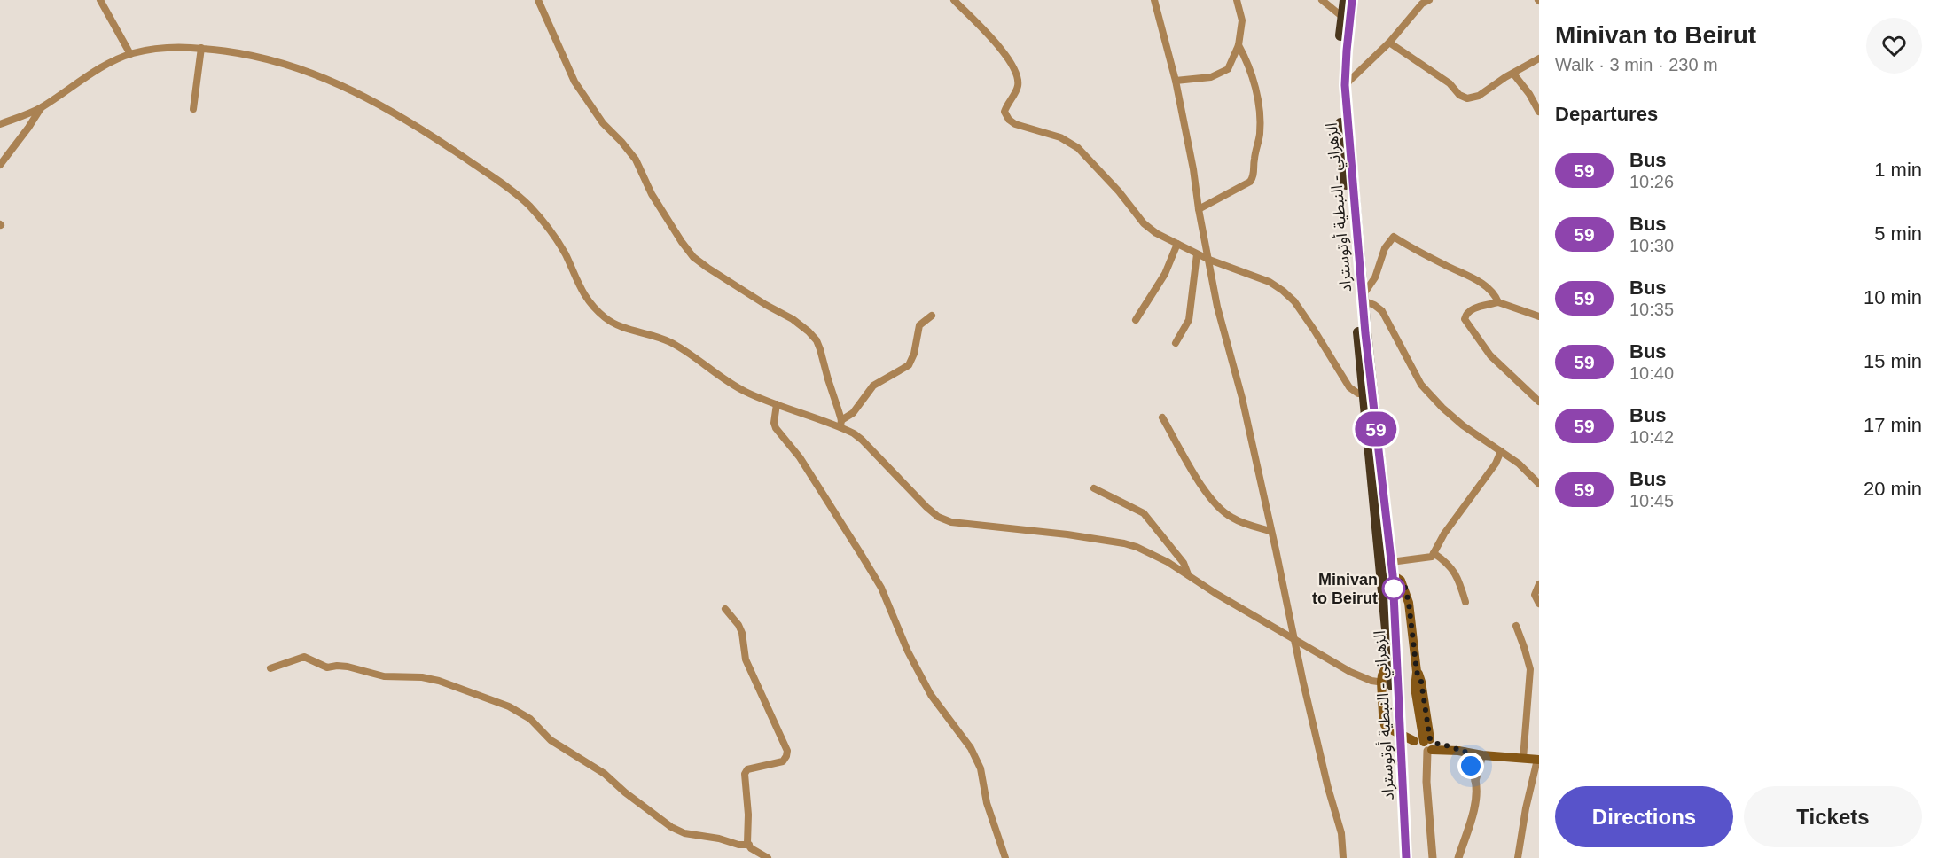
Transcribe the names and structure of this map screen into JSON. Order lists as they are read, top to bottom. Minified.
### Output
{"streets":{"highway":["الزهراني - النبطية أوتوستراد"]},"places":["Minivan to Beirut"],"lines":["bus line 59"],"page":{"on_map":"59","heading":[["Minivan to Beirut","Walk · 3 min · 230 m"],"Departures"],"list":[{"mark":"59","name":"Bus","note":"10:26","value":"1 min"},{"mark":"59","name":"Bus","note":"10:30","value":"5 min"},{"mark":"59","name":"Bus","note":"10:35","value":"10 min"},{"mark":"59","name":"Bus","note":"10:40","value":"15 min"},{"mark":"59","name":"Bus","note":"10:42","value":"17 min"},{"mark":"59","name":"Bus","note":"10:45","value":"20 min"}],"buttons":["Directions","Tickets"]}}
